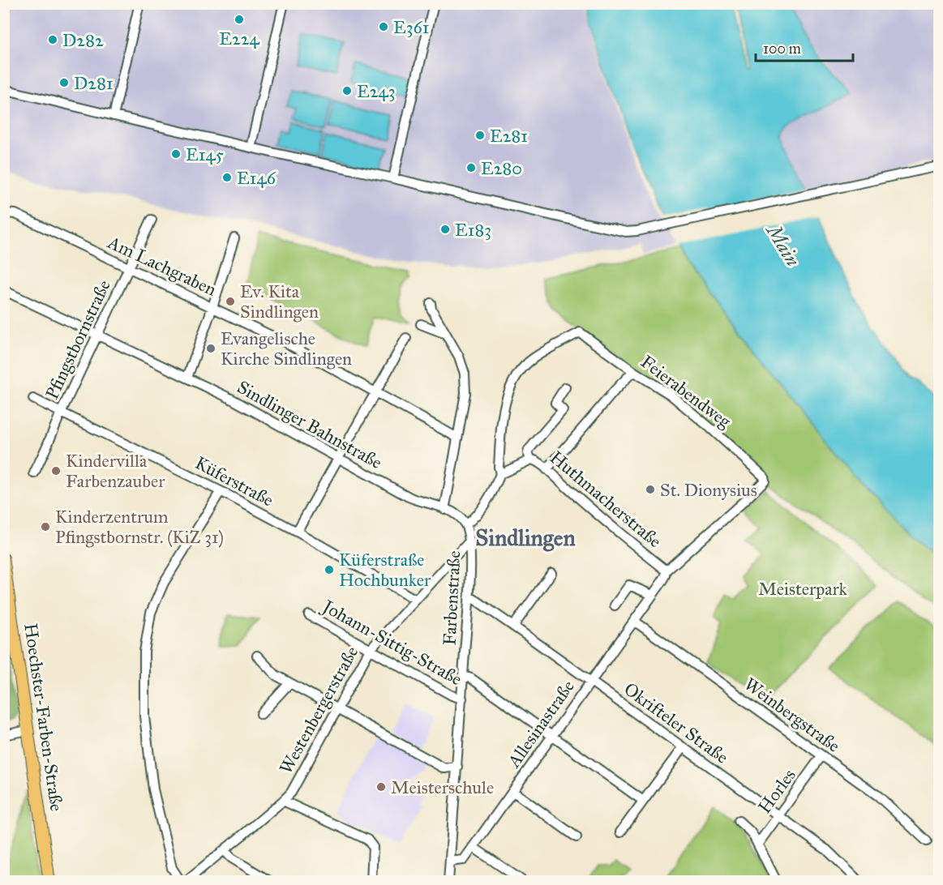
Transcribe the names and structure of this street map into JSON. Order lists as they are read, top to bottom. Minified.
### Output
{"streets":{"main road":["Hoechster-Farben-Straße"],"street":["Am Lachgraben","Pfingstbornstraße","Feierabendweg","Sindlinger Bahnstraße","Küferstraße","Huthmacherstraße","Farbenstraße","Johann-Sittig-Straße","Westenbergerstraße","Weinbergstraße","Okrifteler Straße","Allesinastraße","Horles"]},"crossings":[["Am Lachgraben","Pfingstbornstraße"],["Pfingstbornstraße","Sindlinger Bahnstraße"],["Pfingstbornstraße","Küferstraße"],["Feierabendweg","Huthmacherstraße"],["Feierabendweg","Allesinastraße"],["Sindlinger Bahnstraße","Farbenstraße"],["Küferstraße","Westenbergerstraße"],["Huthmacherstraße","Allesinastraße"],["Farbenstraße","Johann-Sittig-Straße"],["Farbenstraße","Westenbergerstraße"],["Farbenstraße","Okrifteler Straße"],["Farbenstraße","Allesinastraße"],["Johann-Sittig-Straße","Westenbergerstraße"],["Weinbergstraße","Allesinastraße"],["Weinbergstraße","Horles"],["Okrifteler Straße","Allesinastraße"],["Okrifteler Straße","Horles"]],"districts":["Sindlingen"],"water":["Main"],"parks":["Meisterpark"],"places":["E224","E361","D282","D281","E243","E281","E145","E280","E146","E183","Ev. Kita Sindlingen","Evangelische Kirche Sindlingen","Kindervilla Farbenzauber","St. Dionysius","Kinderzentrum Pfingstbornstr. (KiZ 31)","Küferstraße Hochbunker","Meisterschule"],"scale_bar":"100 m"}
